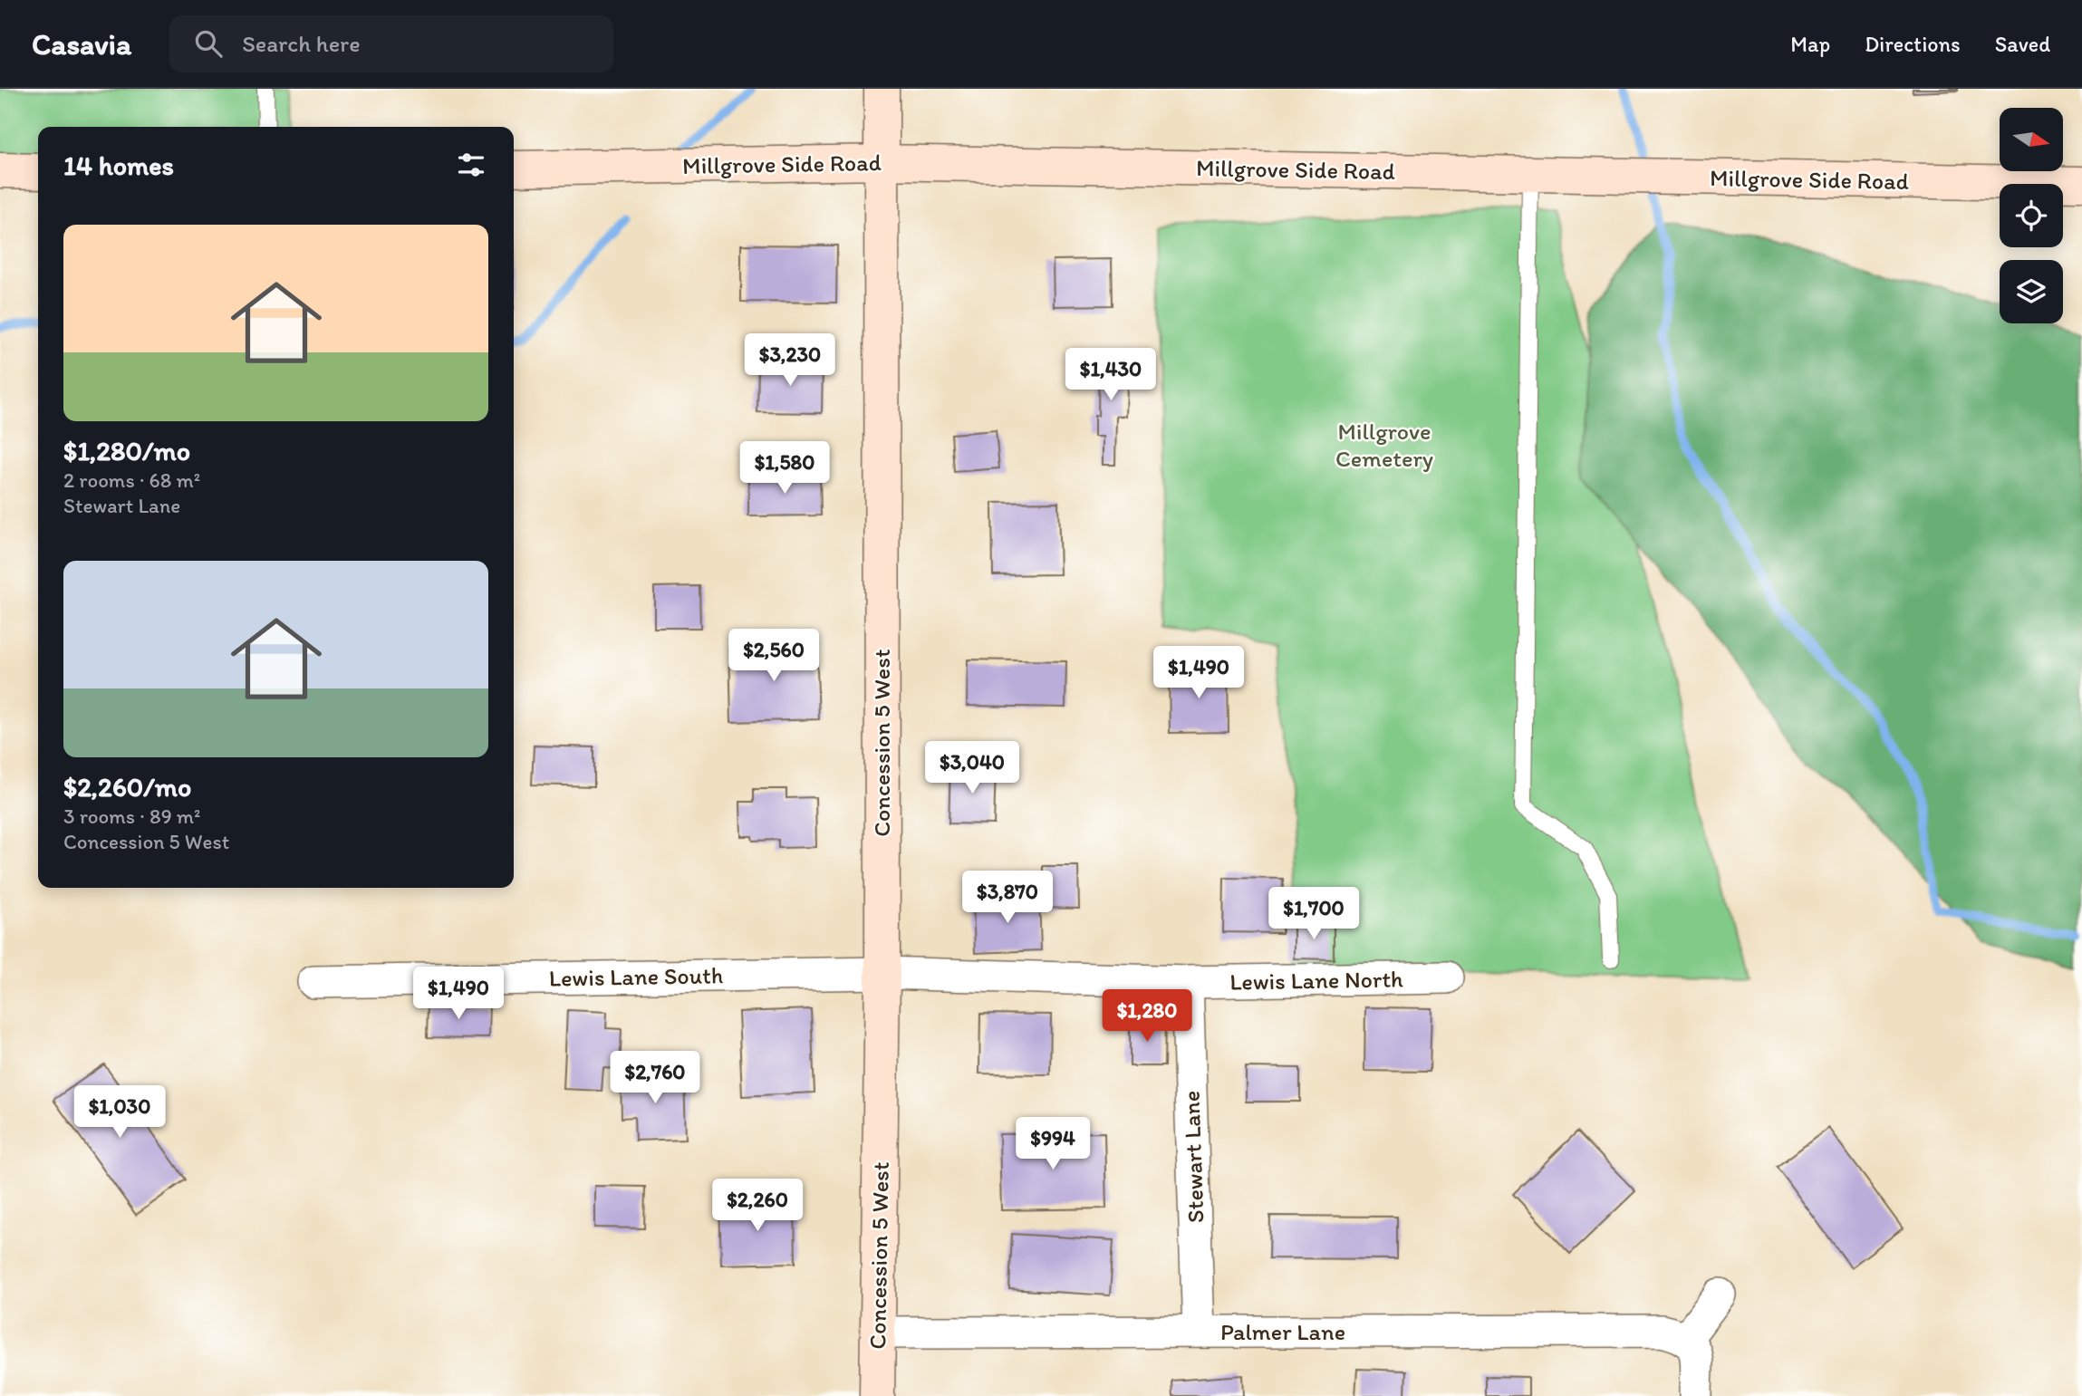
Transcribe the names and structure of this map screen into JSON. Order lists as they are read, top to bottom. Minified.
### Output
{"streets":{"main road":["Millgrove Side Road","Concession 5 West"],"street":["Lewis Lane South","Lewis Lane North","Stewart Lane","Palmer Lane"]},"crossings":[["Millgrove Side Road","Concession 5 West"],["Concession 5 West","Lewis Lane South"],["Concession 5 West","Lewis Lane North"],["Concession 5 West","Palmer Lane"],["Lewis Lane South","Lewis Lane North"],["Lewis Lane North","Stewart Lane"],["Stewart Lane","Palmer Lane"]],"parks":["Millgrove Cemetery"],"north":"right","page":{"header":"Casavia","search":"Search here","nav":["Map","Directions","Saved"],"heading":"14 homes","list":[{"name":"$1,280/mo","note":"2 rooms · 68 m² · Stewart Lane"},{"name":"$2,260/mo","note":"3 rooms · 89 m² · Concession 5 West"}],"price":["$3,230","$1,430","$1,580","$2,560","$1,490","$3,040","$3,870","$1,700","$1,490","$1,280","$2,760","$1,030","$994","$2,260"]}}
